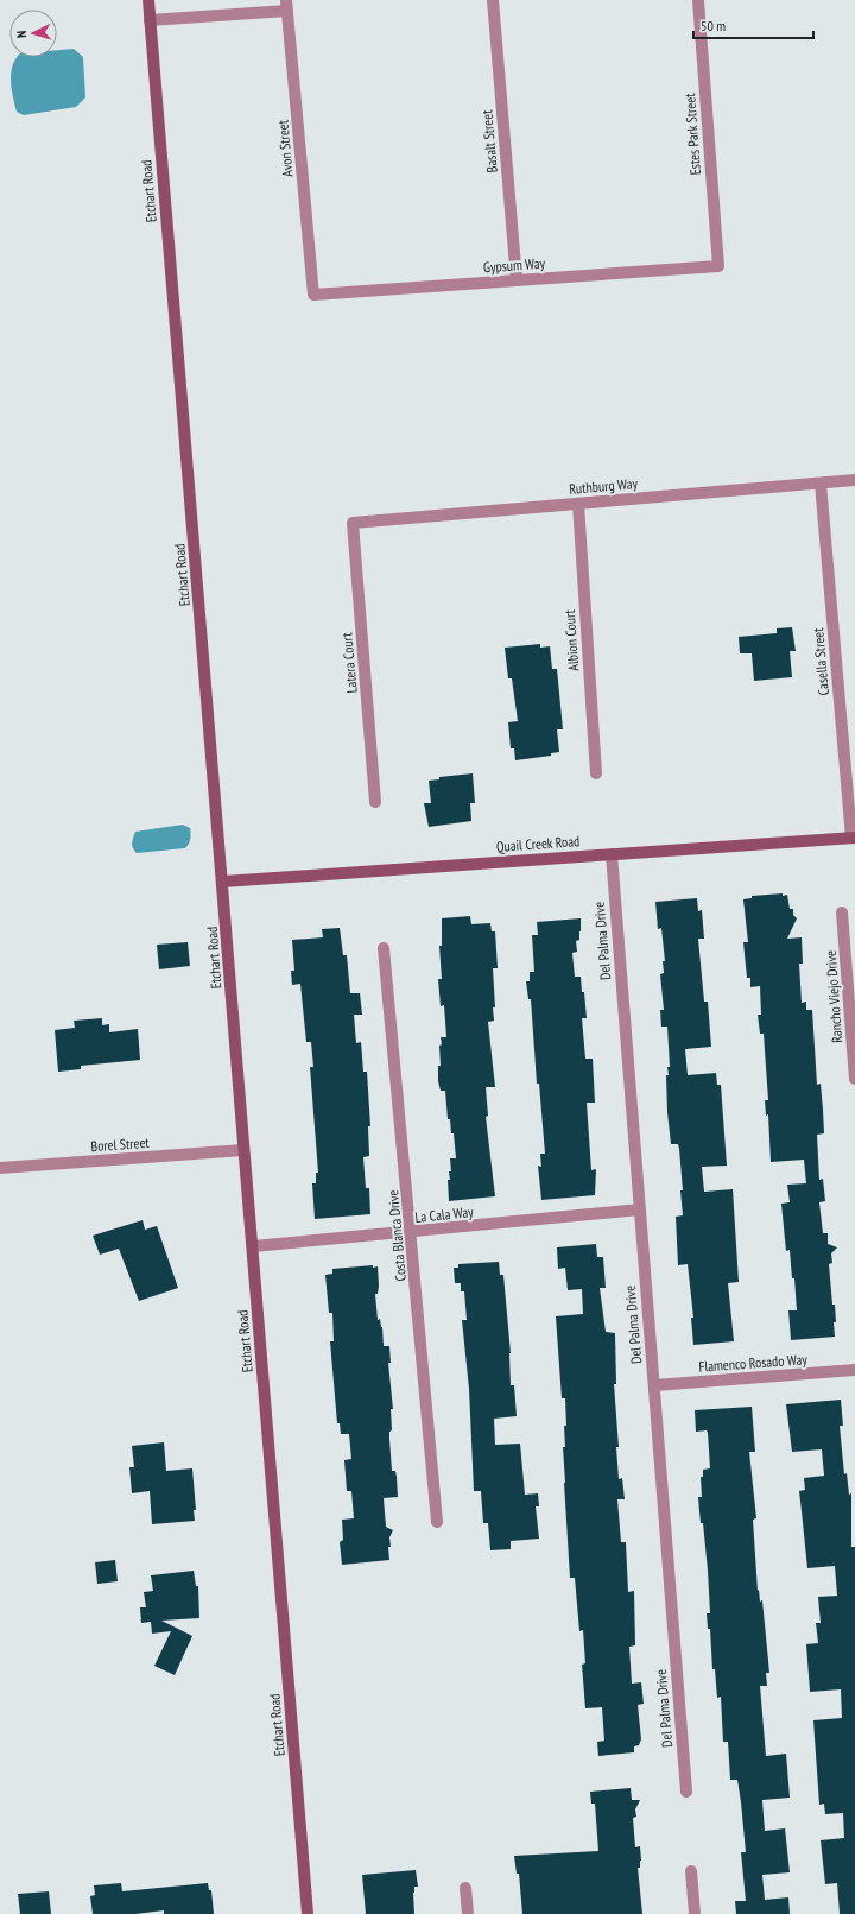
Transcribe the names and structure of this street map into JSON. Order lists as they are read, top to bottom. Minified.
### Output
{"streets":{"street":["Estes Park Street","Basalt Street","Avon Street","Etchart Road","Gypsum Way","Ruthburg Way","Albion Court","Casella Street","Latera Court","Quail Creek Road","Del Palma Drive","Rancho Viejo Drive","Borel Street","La Cala Way","Costa Blanca Drive","Flamenco Rosado Way"]},"crossings":[["Estes Park Street","Gypsum Way"],["Basalt Street","Gypsum Way"],["Avon Street","Gypsum Way"],["Etchart Road","Quail Creek Road"],["Etchart Road","Borel Street"],["Etchart Road","La Cala Way"],["Ruthburg Way","Albion Court"],["Ruthburg Way","Casella Street"],["Ruthburg Way","Latera Court"],["Casella Street","Quail Creek Road"],["Quail Creek Road","Del Palma Drive"],["Del Palma Drive","La Cala Way"],["Del Palma Drive","Flamenco Rosado Way"],["La Cala Way","Costa Blanca Drive"]],"scale_bar":"50 m","north":"left"}
